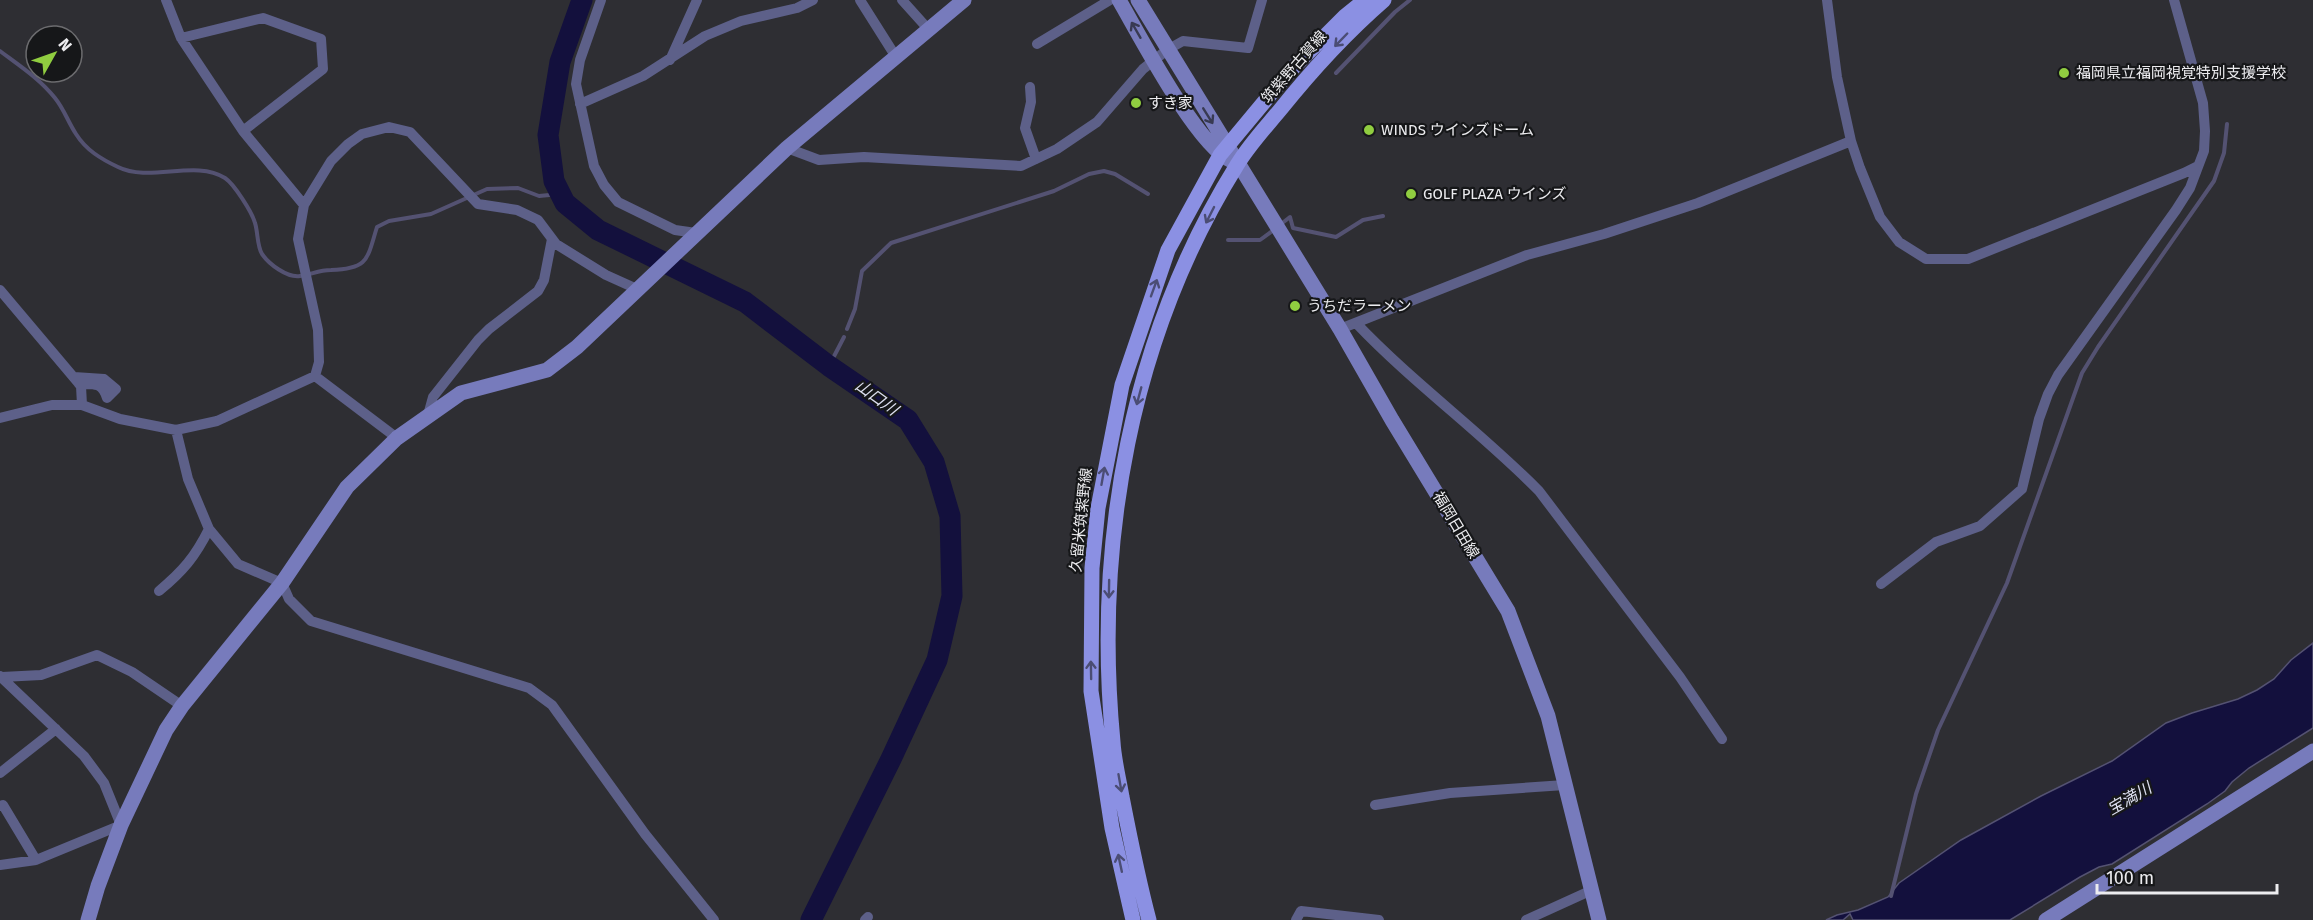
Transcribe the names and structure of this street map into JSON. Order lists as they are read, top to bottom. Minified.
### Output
{"streets":{"main road":["筑紫野古賀線","久留米筑紫野線"],"street":["福岡日田線"]},"crossings":[["筑紫野古賀線","久留米筑紫野線"],["筑紫野古賀線","福岡日田線"],["久留米筑紫野線","福岡日田線"]],"water":["山口川","宝満川"],"places":["福岡県立福岡視覚特別支援学校","すき家","WINDS ウインズドーム","GOLF PLAZA ウインズ","うちだラーメン"],"scale_bar":"100 m","north":"top right"}
